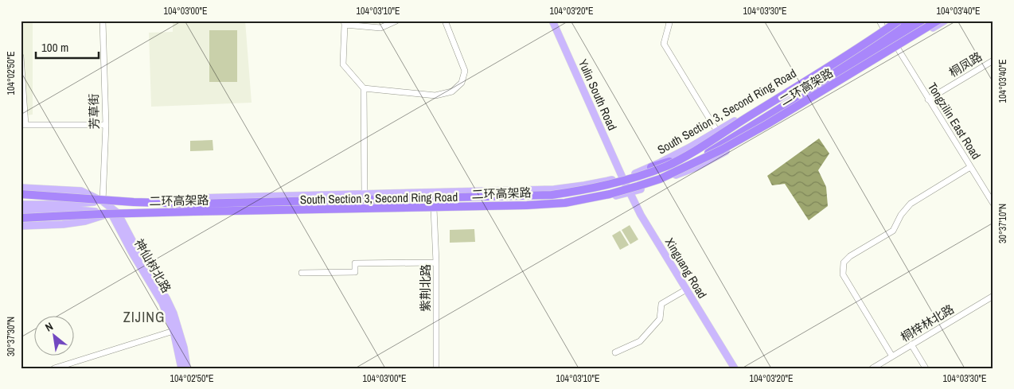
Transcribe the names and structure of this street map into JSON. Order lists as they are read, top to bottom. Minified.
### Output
{"streets":{"highway":["二环高架路"],"main road":["Yulin South Road","South Section 3, Second Ring Road","神仙树北路","Xinguang Road"],"street":["桐凤路","芳草街","Tongzilin East Road","紫荆北路","桐梓林北路"]},"crossings":[["桐凤路","Tongzilin East Road"],["二环高架路","South Section 3, Second Ring Road"],["Yulin South Road","South Section 3, Second Ring Road"],["Yulin South Road","Xinguang Road"],["芳草街","South Section 3, Second Ring Road"],["芳草街","神仙树北路"],["South Section 3, Second Ring Road","Tongzilin East Road"],["South Section 3, Second Ring Road","神仙树北路"],["South Section 3, Second Ring Road","Xinguang Road"],["South Section 3, Second Ring Road","紫荆北路"]],"districts":["ZIJING"],"scale_bar":"100 m","north":"top left","coordinates":["104°03'00\"E","104°03'10\"E","104°03'20\"E","104°03'30\"E","104°03'40\"E","104°02'50\"E","30°37'10\"N","30°37'30\"N"]}
